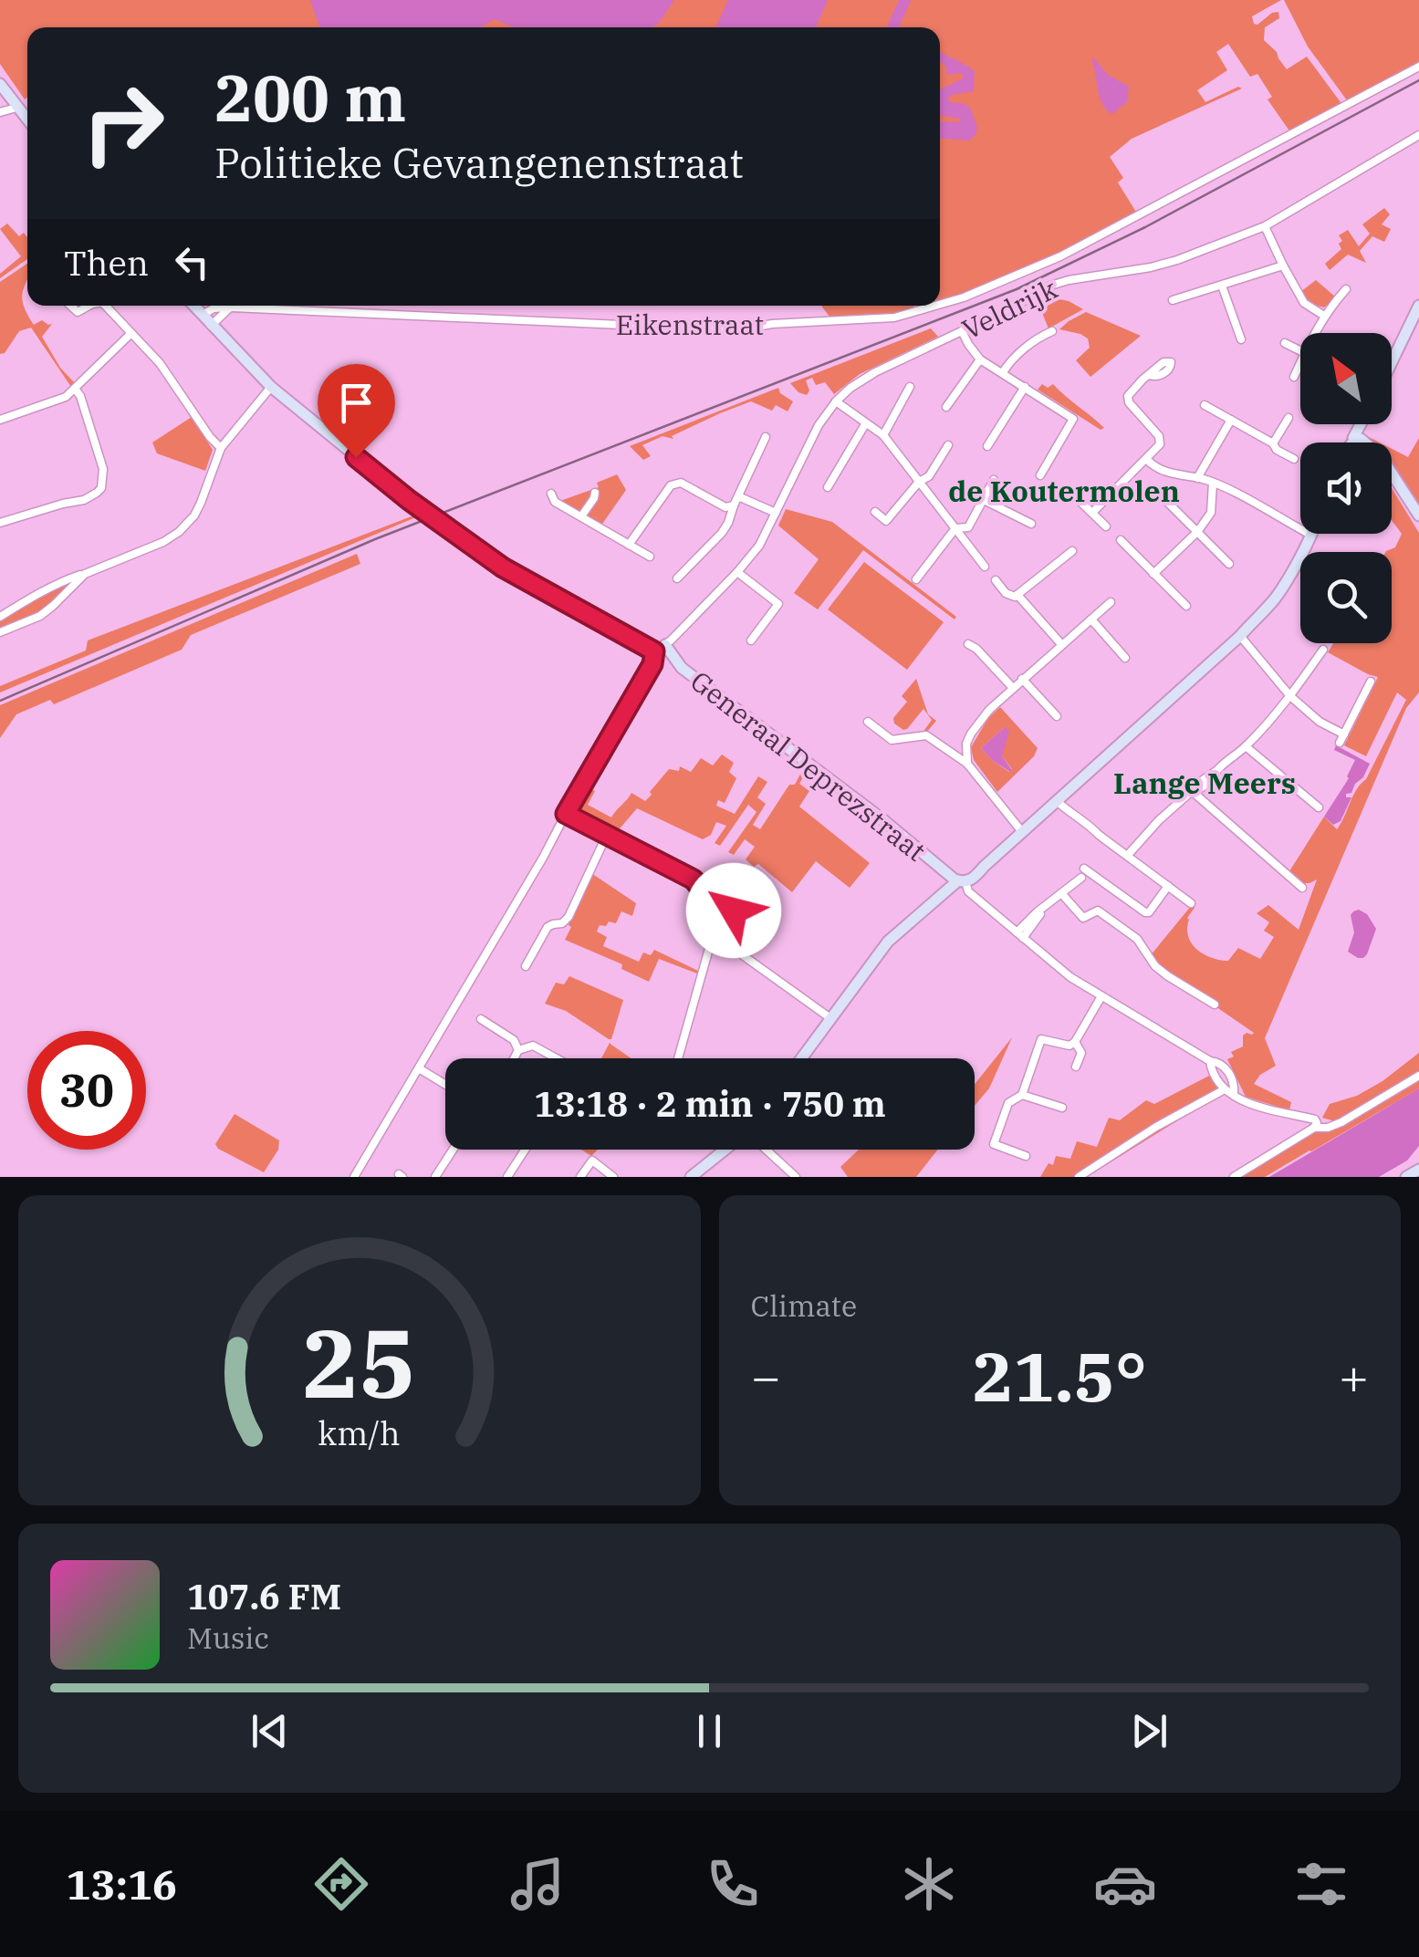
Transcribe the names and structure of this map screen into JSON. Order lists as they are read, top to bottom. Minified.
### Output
{"streets":{"street":["Veldrijk","Eikenstraat","Generaal Deprezstraat"]},"crossings":[["Veldrijk","Generaal Deprezstraat"],["Eikenstraat","Generaal Deprezstraat"]],"districts":["de Koutermolen","Lange Meers"],"north":"top left","page":{"turn":["200 m","Politieke Gevangenenstraat"],"then":"Then","limit":"30","trip":"13:18 · 2 min · 750 m","tile":"Climate","heat":["−","21.5°","+"],"song":["107.6 FM","Music"],"tabs":"13:16","gauge":["25","km/h"]}}
